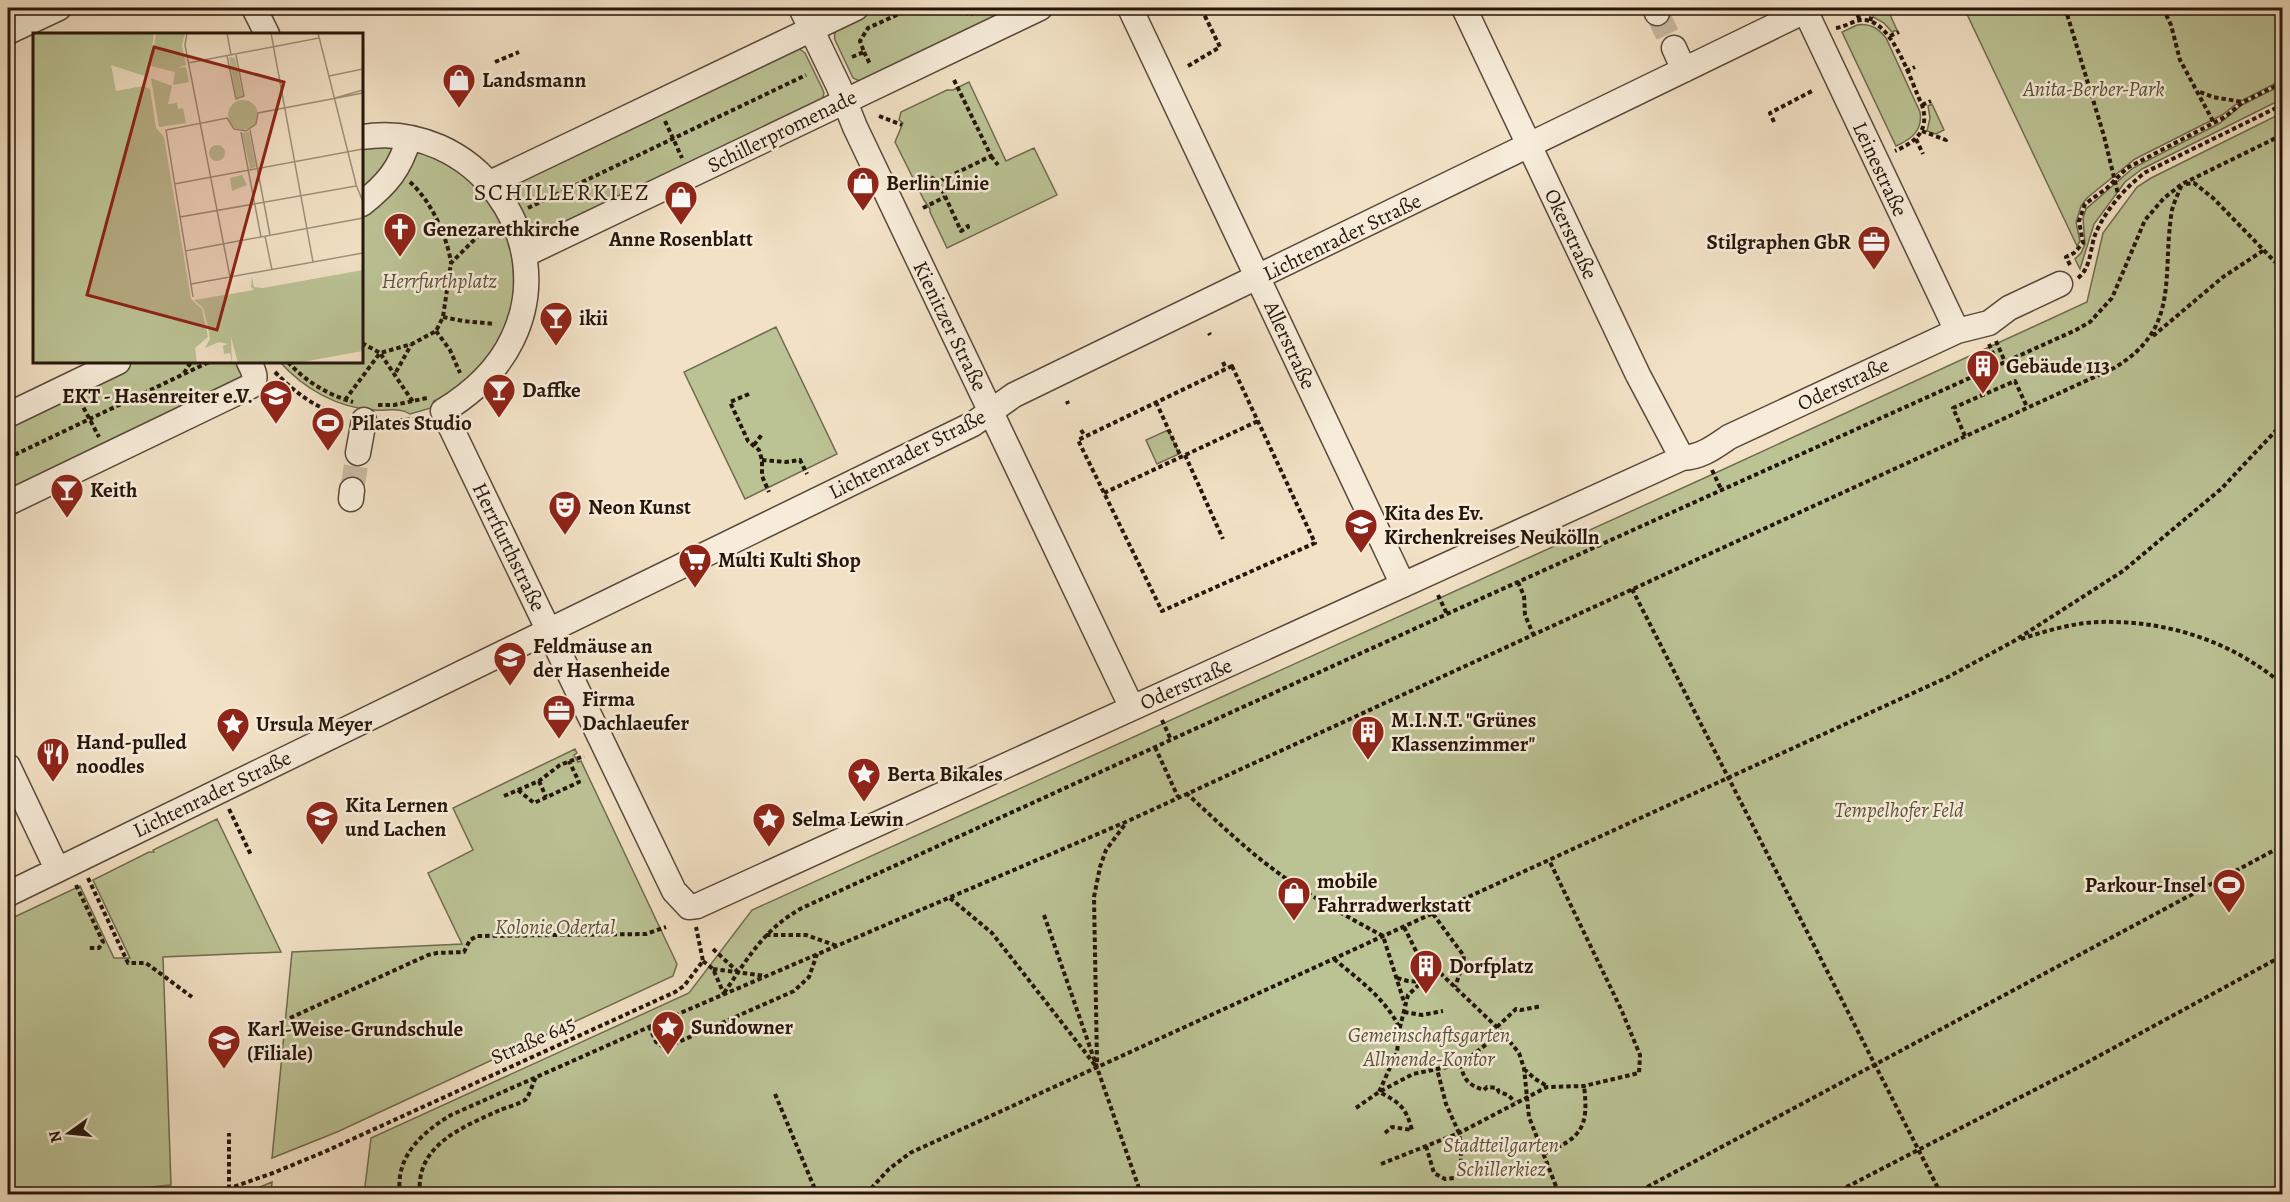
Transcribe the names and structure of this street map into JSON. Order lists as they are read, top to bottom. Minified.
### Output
{"streets":{"street":["Schillerpromenade","Leinestraße","Okerstraße","Lichtenrader Straße","Kienitzer Straße","Allerstraße","Oderstraße","Herrfurthstraße"],"path":["Straße 645"]},"crossings":[["Schillerpromenade","Kienitzer Straße"],["Leinestraße","Lichtenrader Straße"],["Leinestraße","Oderstraße"],["Okerstraße","Lichtenrader Straße"],["Okerstraße","Oderstraße"],["Lichtenrader Straße","Kienitzer Straße"],["Lichtenrader Straße","Allerstraße"],["Lichtenrader Straße","Herrfurthstraße"],["Kienitzer Straße","Oderstraße"],["Allerstraße","Oderstraße"],["Oderstraße","Herrfurthstraße"]],"districts":["SCHILLERKIEZ"],"parks":["Anita-Berber-Park","Herrfurthplatz","Tempelhofer Feld","Kolonie Odertal","Gemeinschaftsgarten Allmende-Kontor","Stadtteilgarten Schillerkiez"],"places":{"shop":["Landsmann","Berlin Linie","Anne Rosenblatt","mobile Fahrradwerkstatt"],"church":["Genezarethkirche"],"office":["Stilgraphen GbR","Firma Dachlaeufer"],"bar":["ikii","Daffke","Keith"],"building":["Gebäude 113","M.I.N.T. \"Grünes Klassenzimmer\"","Dorfplatz"],"school or university":["EKT - Hasenreiter e.V.","Kita des Ev. Kirchenkreises Neukölln","Feldmäuse an der Hasenheide","Kita Lernen und Lachen","Karl-Weise-Grundschule (Filiale)"],"sports":["Pilates Studio","Parkour-Insel"],"theatre":["Neon Kunst"],"supermarket":["Multi Kulti Shop"],"place":["Ursula Meyer","Berta Bikales","Selma Lewin","Sundowner"],"restaurant":["Hand-pulled noodles"]},"north":"left"}
